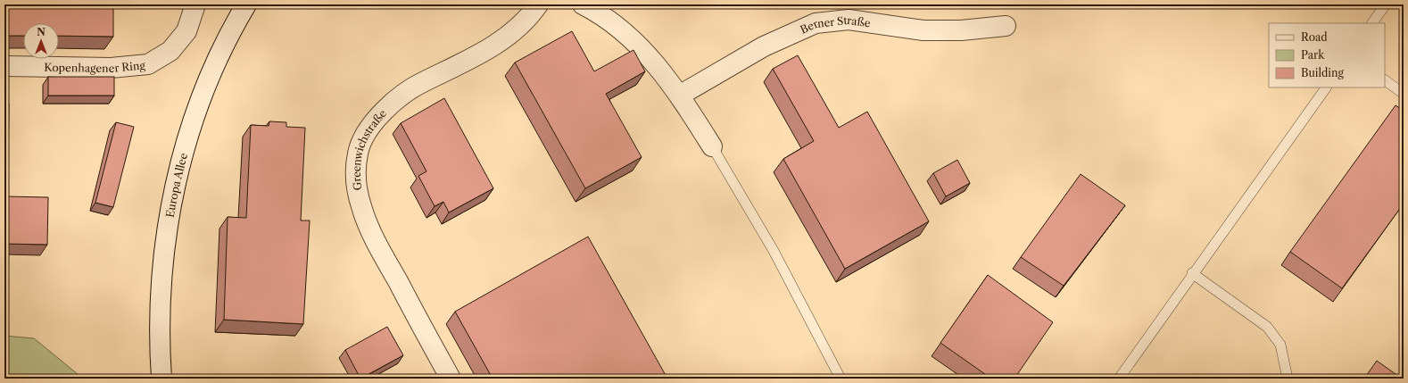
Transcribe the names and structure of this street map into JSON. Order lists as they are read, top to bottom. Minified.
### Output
{"streets":{"street":["Berner Straße","Kopenhagener Ring","Greenwichstraße","Europa Allee"]},"legend":["Road","Park","Building"],"north":"top"}
